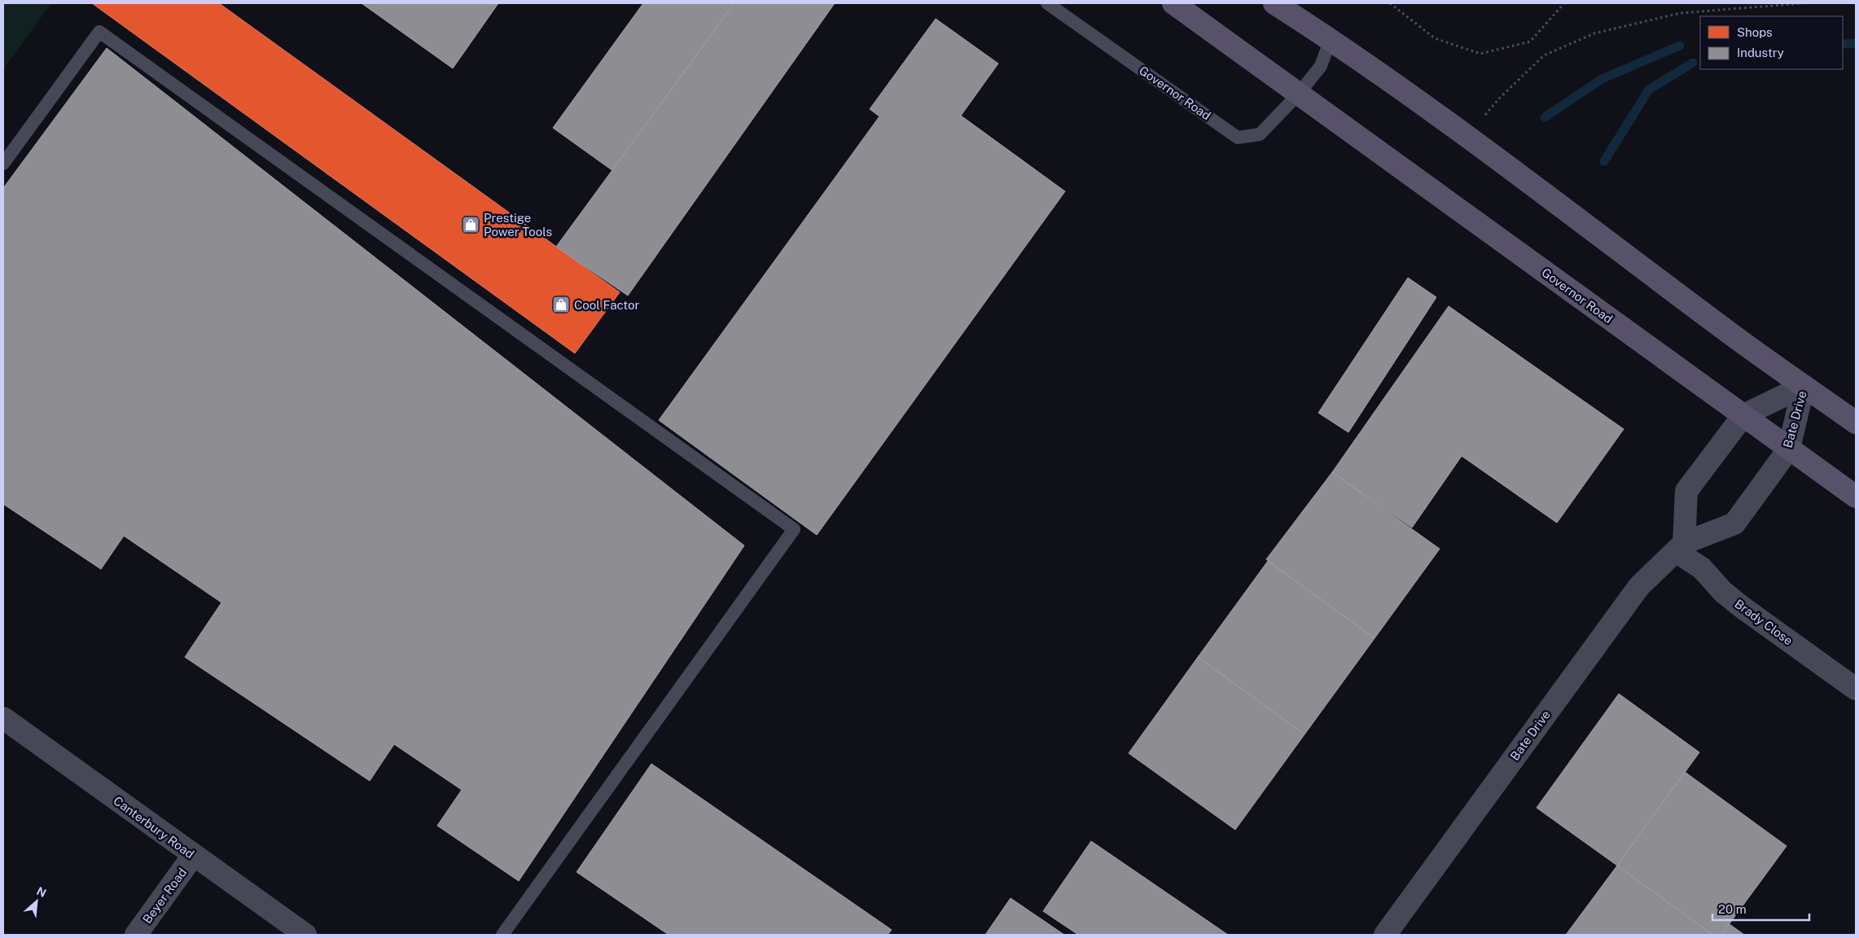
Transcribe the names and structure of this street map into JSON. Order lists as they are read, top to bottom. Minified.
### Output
{"streets":{"main road":["Governor Road"],"street":["Bate Drive","Brady Close","Canterbury Road","Beyer Road"]},"crossings":[["Governor Road","Bate Drive"],["Bate Drive","Brady Close"],["Canterbury Road","Beyer Road"]],"places":{"shop":["Prestige Power Tools","Cool Factor"]},"legend":["Shops","Industry"],"scale_bar":"20 m","north":"top right"}
